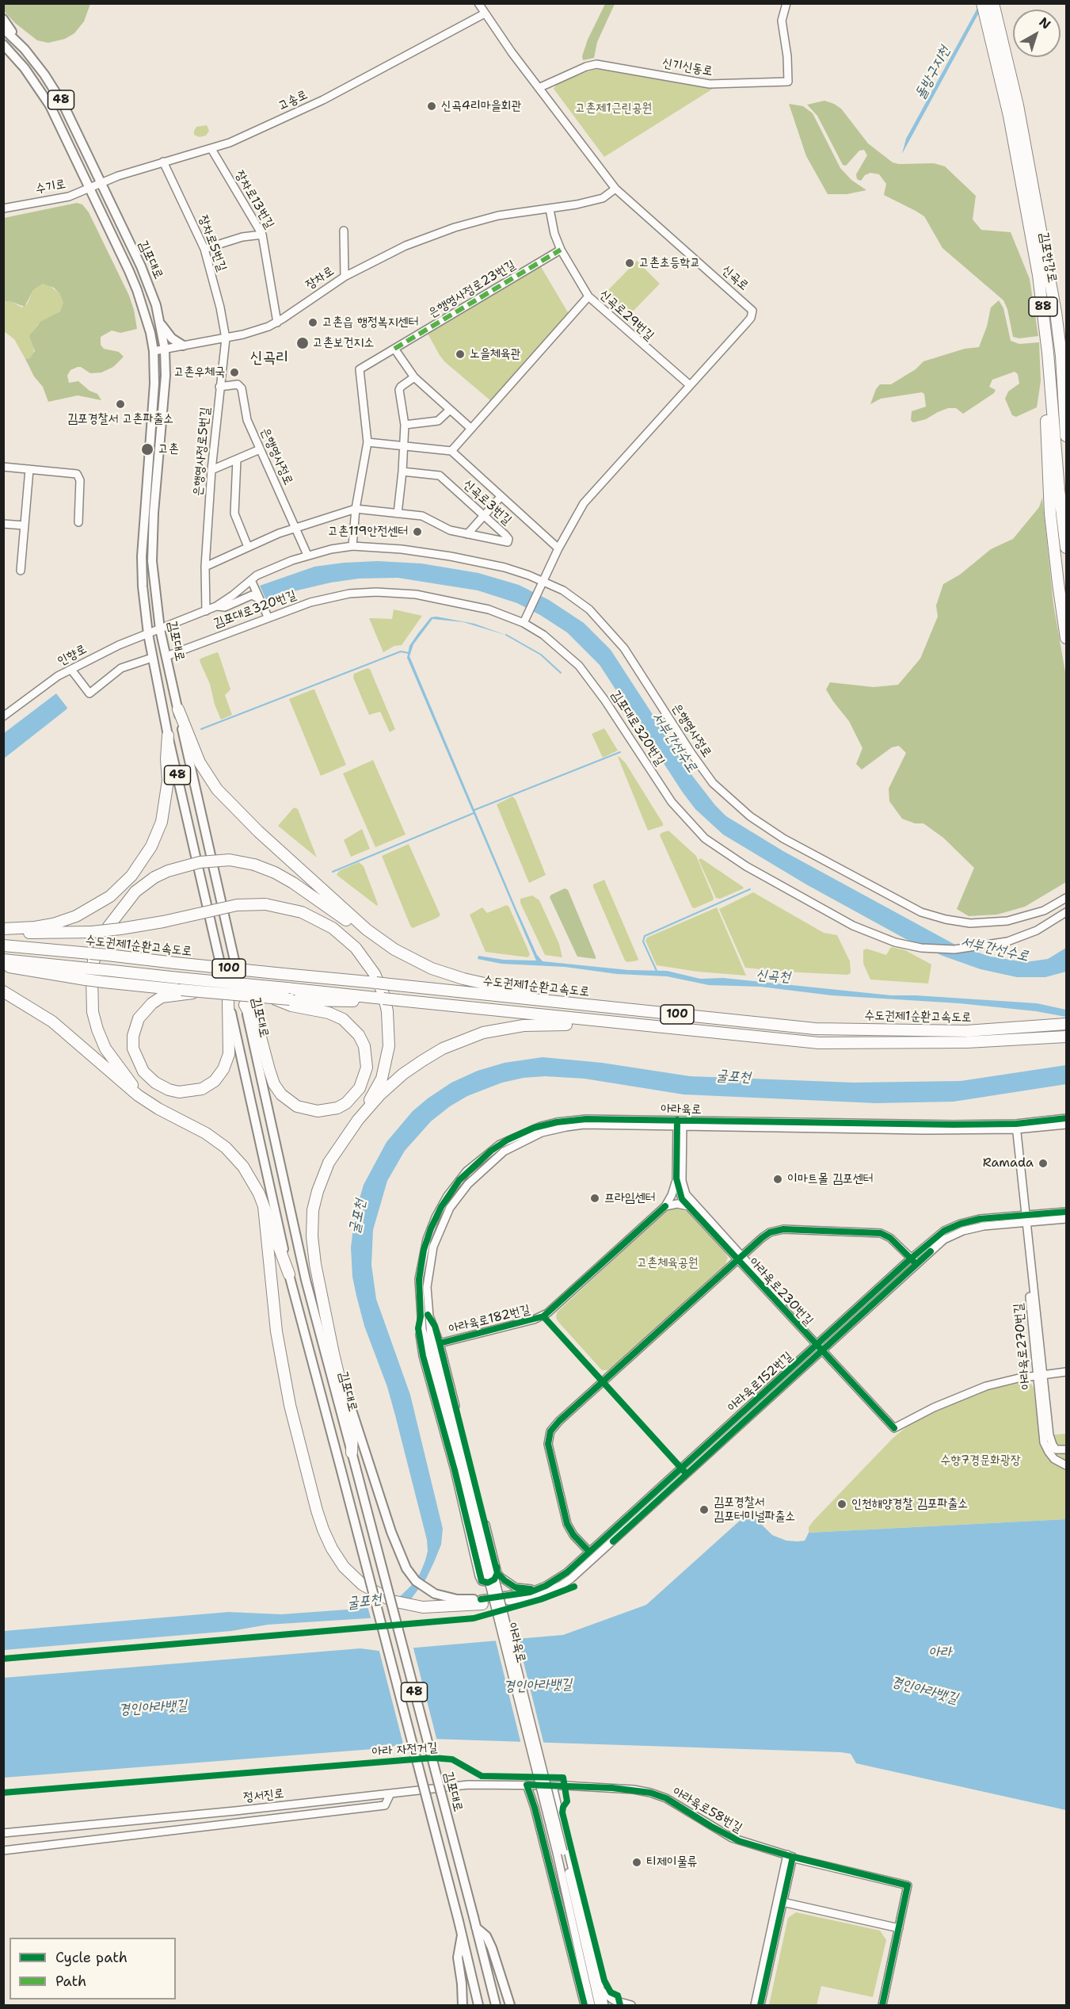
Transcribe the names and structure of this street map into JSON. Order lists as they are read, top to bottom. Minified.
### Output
{"streets":{"highway":["김포한강로","88","수도권제1순환고속도로","100"],"main road":["48","김포대로"],"street":["신기신동로","고송로","수기로","장차로13번길","장차로5번길","장차로","신곡로","은행영사정로23번길","신곡로29번길","은행영사정로5번길","은행영사정로","신곡로3번길","김포대로320번길","인향로","아라육로","아라육로230번길","아라육로182번길","아라육로270번길","아라육로152번길","정서진로","아라육로58번길"],"cycle path":["아라 자전거길"]},"crossings":[["신기신동로","신곡로"],["고송로","수기로"],["고송로","장차로13번길"],["고송로","장차로5번길"],["고송로","김포대로"],["고송로","신곡로"],["수기로","김포대로"],["장차로13번길","장차로"],["장차로5번길","장차로"],["장차로5번길","은행영사정로5번길"],["김포대로","장차로"],["김포대로","은행영사정로"],["김포대로","김포대로320번길"],["김포대로","인향로"],["장차로","신곡로29번길"],["장차로","은행영사정로5번길"],["신곡로","신곡로29번길"],["신곡로","은행영사정로"],["신곡로","신곡로3번길"],["신곡로","김포대로320번길"],["은행영사정로23번길","신곡로29번길"],["은행영사정로23번길","은행영사정로"],["은행영사정로23번길","신곡로3번길"],["은행영사정로5번길","은행영사정로"],["은행영사정로","인향로"],["아라육로","아라육로230번길"],["아라육로","아라육로270번길"],["아라육로230번길","아라육로270번길"],["아라육로230번길","아라육로152번길"],["아라육로270번길","아라육로152번길"],["정서진로","아라육로58번길"]],"districts":["신곡리"],"water":["돌방구지천","서부간선수로","신곡천","굴포천","아라","경인아라뱃길"],"parks":["고촌제1근린공원","고촌체육공원","수향7경문화광장"],"places":["신곡4리마을회관","고촌초등학교","고촌읍 행정복지센터","고촌보건지소","노을체육관","고촌우체국","김포경찰서 고촌파출소","고촌","고촌119안전센터","Ramada","이마트몰 김포센터","프라임센터","인천해양경찰 김포파출소","김포경찰서 김포터미널파출소","티제이물류"],"legend":["Cycle path","Path"],"north":"top right"}
